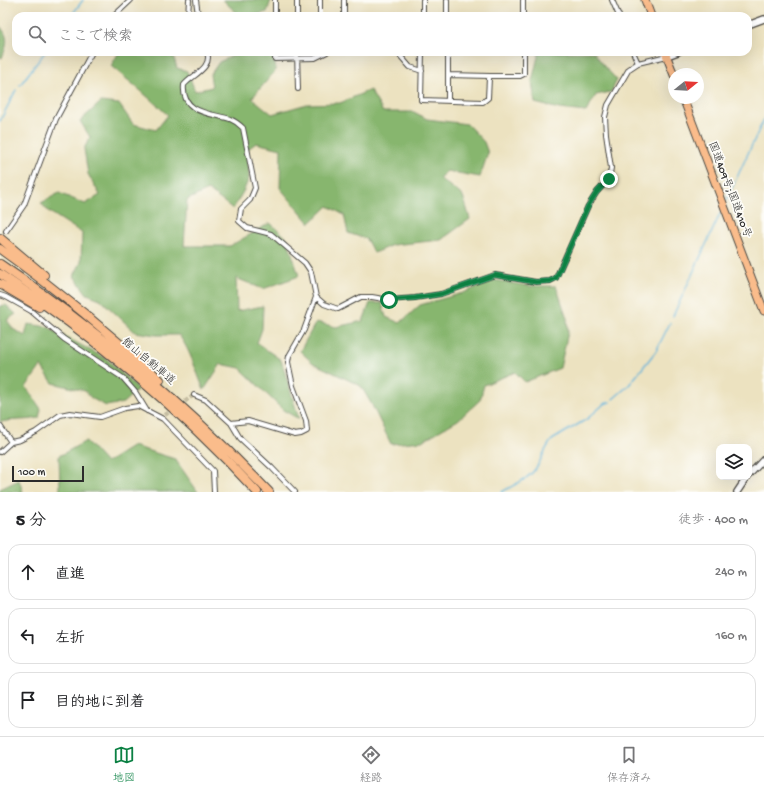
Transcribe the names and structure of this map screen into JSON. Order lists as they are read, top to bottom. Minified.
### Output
{"streets":{"highway":["国道409号;国道410号","館山自動車道"]},"scale_bar":"100 m","north":"right","page":{"search":"ここで検索","scale":"100 m","heading":["5 分","徒歩 · 400 m"],"list":[["直進","240 m"],["左折","160 m"],"目的地に到着"],"nav":["地図","経路","保存済み"]}}
